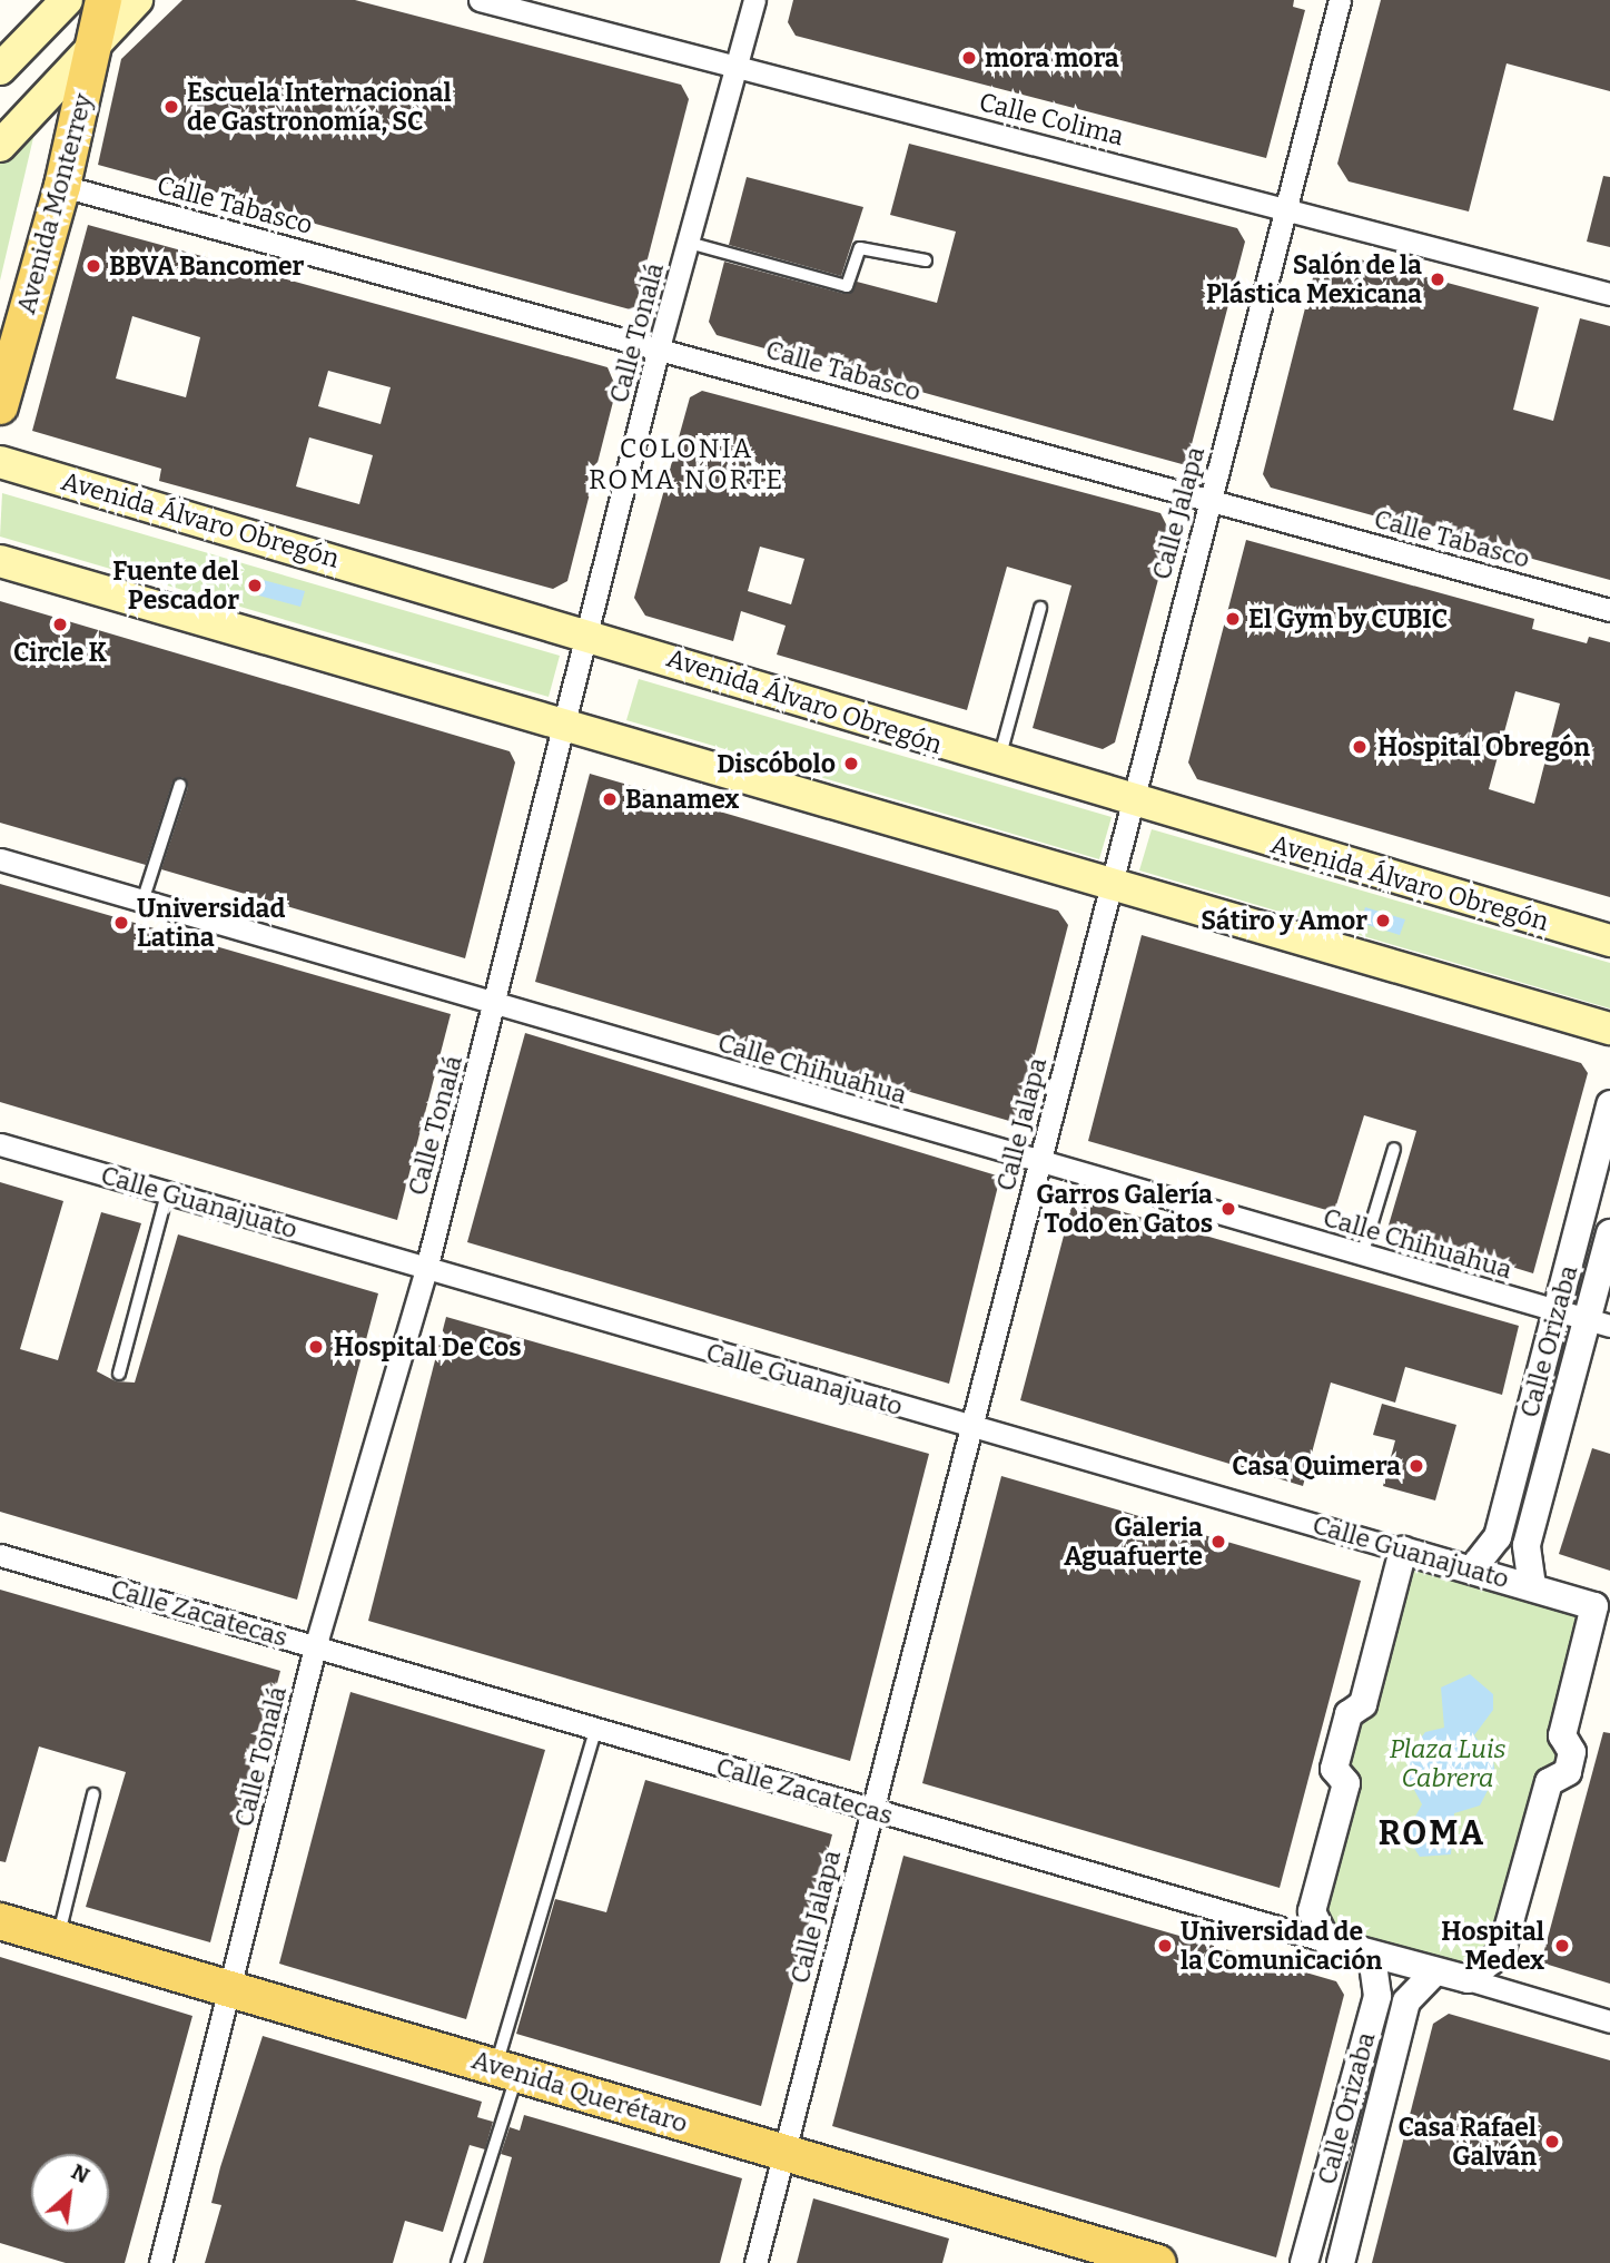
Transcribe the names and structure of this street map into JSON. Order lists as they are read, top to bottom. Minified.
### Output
{"streets":{"main road":["Avenida Monterrey","Avenida Álvaro Obregón","Avenida Querétaro"],"street":["Calle Colima","Calle Tabasco","Calle Tonalá","Calle Jalapa","Calle Chihuahua","Calle Guanajuato","Calle Orizaba","Calle Zacatecas"]},"crossings":[["Calle Colima","Calle Tonalá"],["Calle Colima","Calle Jalapa"],["Avenida Monterrey","Calle Tabasco"],["Calle Tabasco","Calle Tonalá"],["Calle Tabasco","Calle Jalapa"],["Calle Tonalá","Avenida Álvaro Obregón"],["Calle Tonalá","Calle Chihuahua"],["Calle Tonalá","Calle Guanajuato"],["Calle Tonalá","Calle Zacatecas"],["Calle Tonalá","Avenida Querétaro"],["Calle Jalapa","Avenida Álvaro Obregón"],["Calle Jalapa","Calle Chihuahua"],["Calle Jalapa","Calle Guanajuato"],["Calle Jalapa","Calle Zacatecas"],["Calle Jalapa","Avenida Querétaro"],["Calle Chihuahua","Calle Orizaba"],["Calle Guanajuato","Calle Orizaba"],["Calle Orizaba","Calle Zacatecas"]],"districts":["COLONIA ROMA NORTE","ROMA"],"parks":["Plaza Luis Cabrera"],"places":["mora mora","Escuela Internacional de Gastronomía, SC","BBVA Bancomer","Salón de la Plástica Mexicana","Fuente del Pescador","El Gym by CUBIC","Circle K","Hospital Obregón","Discóbolo","Banamex","Sátiro y Amor","Universidad Latina","Garros Galería Todo en Gatos","Hospital De Cos","Casa Quimera","Galeria Aguafuerte","Universidad de la Comunicación","Hospital Medex","Casa Rafael Galván"],"north":"top right"}
